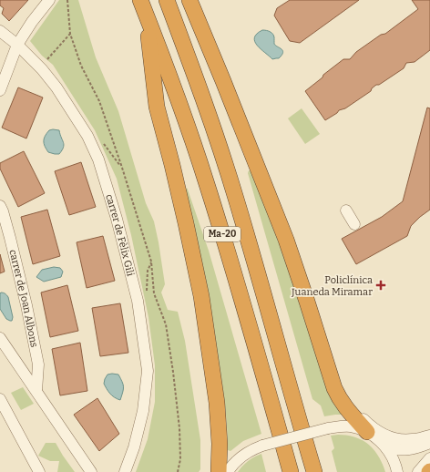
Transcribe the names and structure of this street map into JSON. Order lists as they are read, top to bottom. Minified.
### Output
{"streets":{"highway":["Ma-20"],"street":["carrer de Fèlix Gili","carrer de Joan Albons"]},"places":{"health":["Policlínica Juaneda Miramar"]}}
